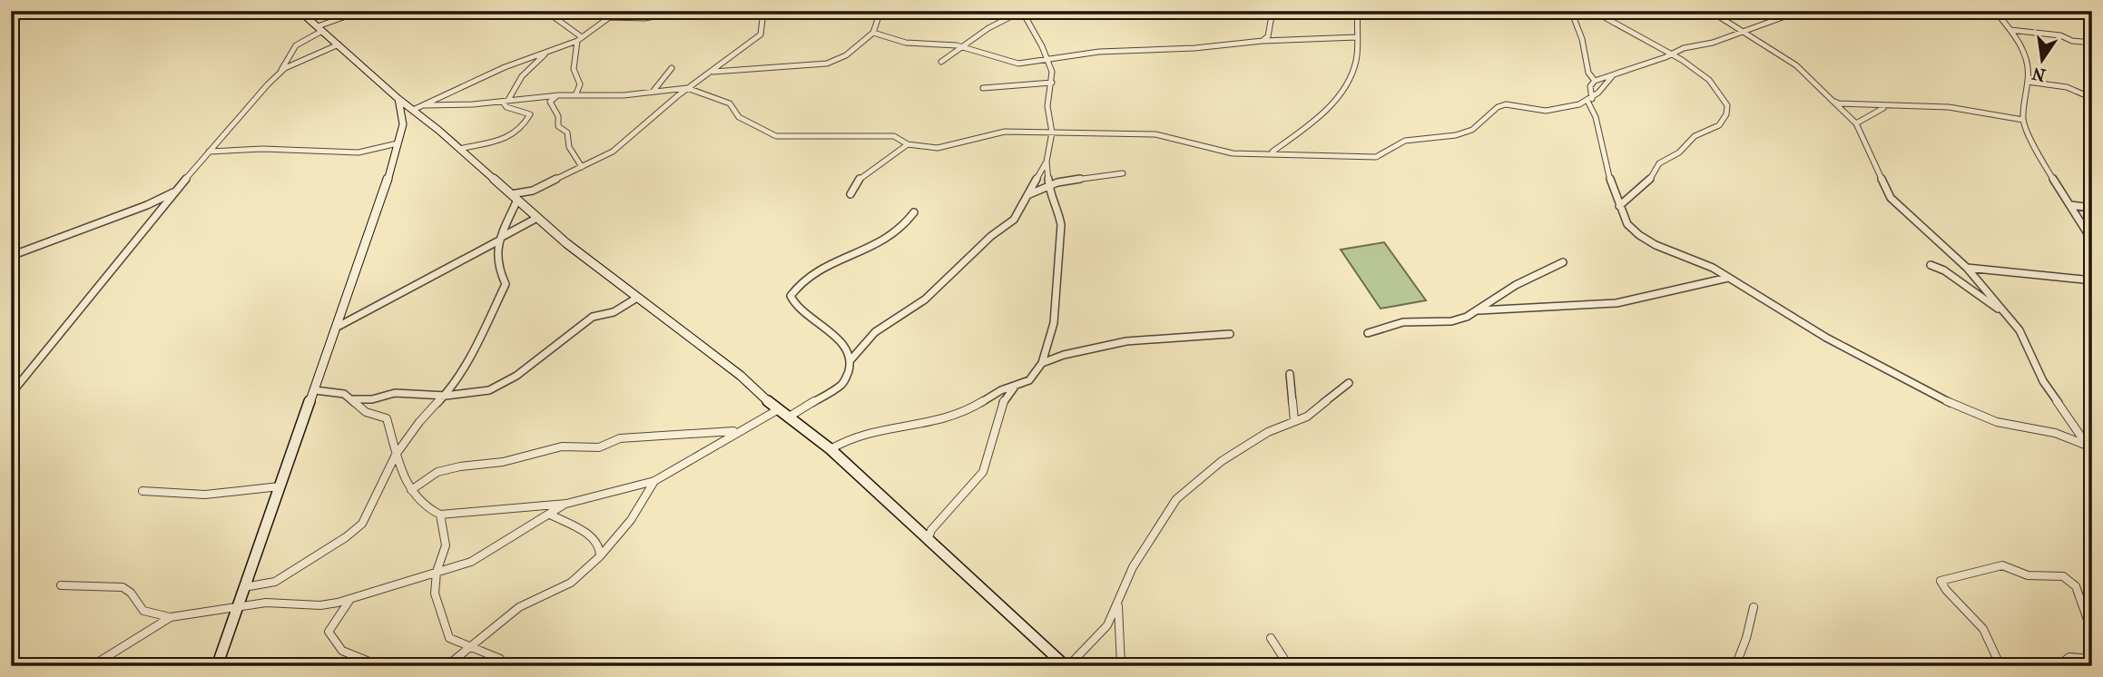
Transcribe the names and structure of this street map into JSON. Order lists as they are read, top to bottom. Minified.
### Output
{"north":"bottom"}
